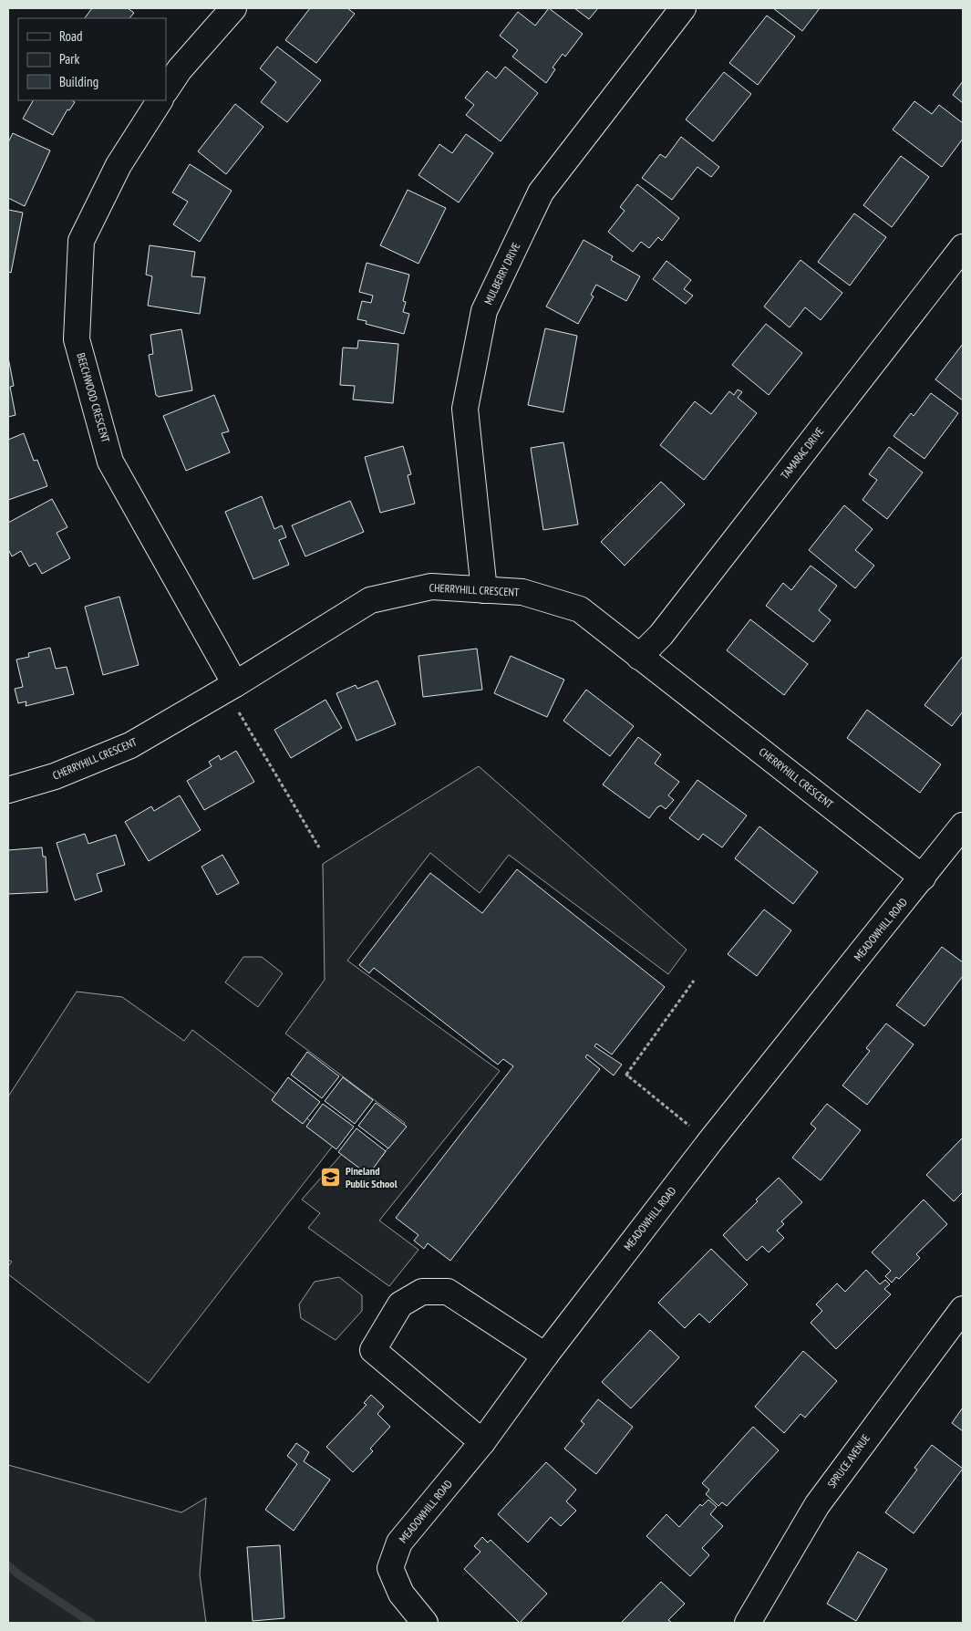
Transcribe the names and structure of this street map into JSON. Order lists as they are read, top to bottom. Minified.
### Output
{"streets":{"street":["MULBERRY DRIVE","BEECHWOOD CRESCENT","TAMARAC DRIVE","CHERRYHILL CRESCENT","MEADOWHILL ROAD","SPRUCE AVENUE"]},"crossings":[["MULBERRY DRIVE","CHERRYHILL CRESCENT"],["BEECHWOOD CRESCENT","CHERRYHILL CRESCENT"],["TAMARAC DRIVE","CHERRYHILL CRESCENT"],["CHERRYHILL CRESCENT","MEADOWHILL ROAD"]],"places":{"school or university":["Pineland Public School"]},"legend":["Road","Park","Building"]}
